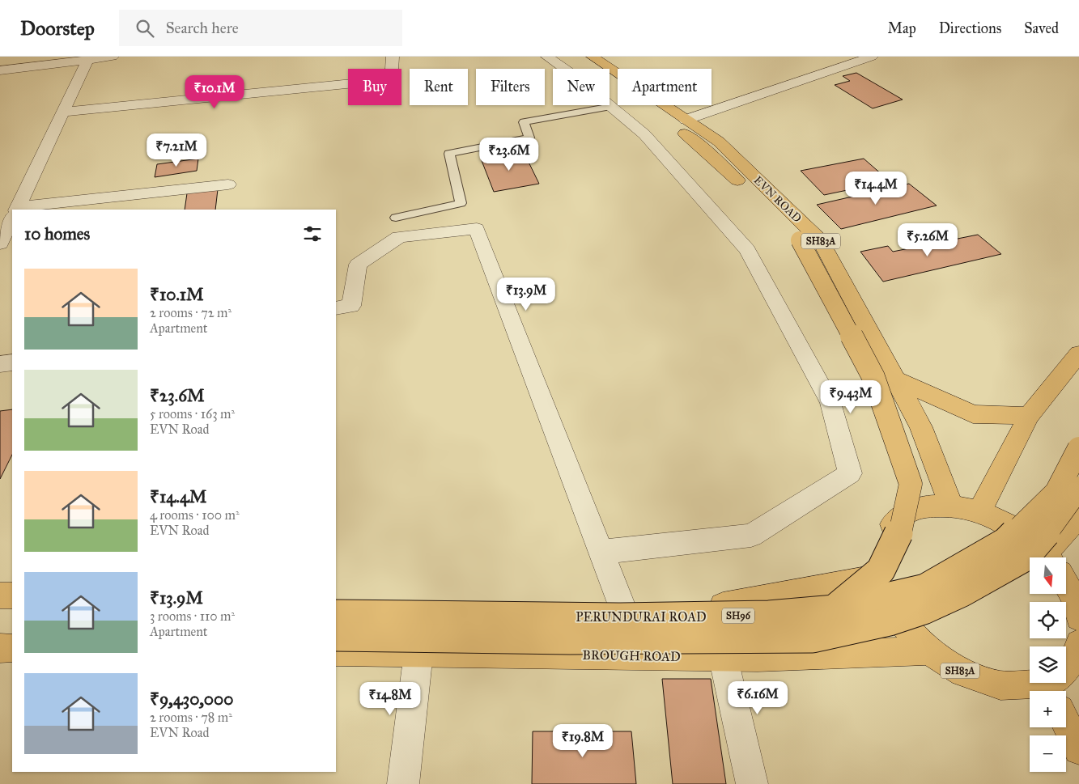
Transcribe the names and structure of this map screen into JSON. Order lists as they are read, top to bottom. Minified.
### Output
{"streets":{"main road":["EVN ROAD","SH83A","SH96","PERUNDURAI ROAD","BROUGH ROAD"]},"crossings":[["EVN ROAD","SH83A"],["SH83A","SH96"],["SH83A","BROUGH ROAD"]],"north":"bottom","page":{"header":"Doorstep","search":"Search here","nav":["Map","Directions","Saved"],"chip":["Buy","Rent","Filters","New","Apartment"],"price":["₹10.1M","₹7.21M","₹23.6M","₹14.4M","₹5.26M","₹13.9M","₹9.43M","₹6.16M","₹14.8M","₹19.8M"],"heading":"10 homes","list":[{"name":"₹10.1M","note":"2 rooms · 72 m² · Apartment"},{"name":"₹23.6M","note":"5 rooms · 163 m² · EVN Road"},{"name":"₹14.4M","note":"4 rooms · 100 m² · EVN Road"},{"name":"₹13.9M","note":"3 rooms · 110 m² · Apartment"},{"name":"₹9,430,000","note":"2 rooms · 78 m² · EVN Road"}],"map_buttons":["+","−"]}}
